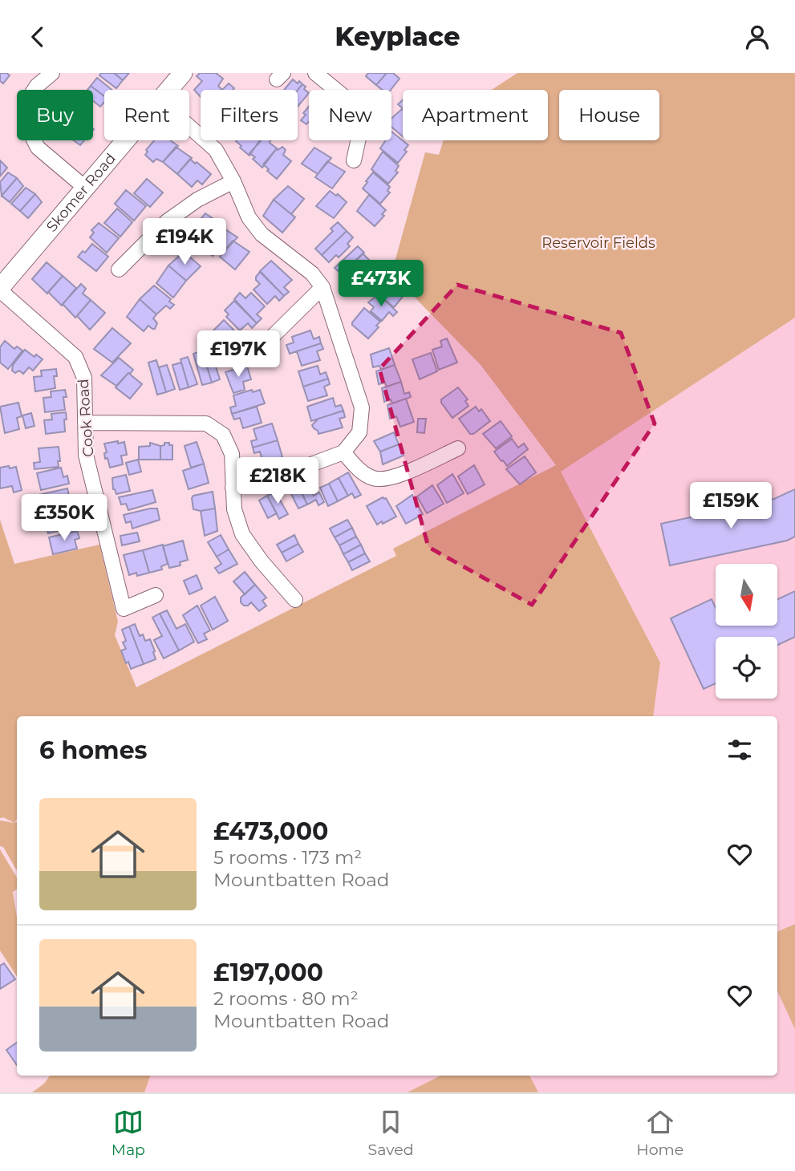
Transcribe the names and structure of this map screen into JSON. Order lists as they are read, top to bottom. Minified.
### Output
{"streets":{"street":["Skomer Road","Cook Road"]},"crossings":[["Skomer Road","Cook Road"]],"parks":["Reservoir Fields"],"north":"bottom","page":{"header":"Keyplace","chip":["Buy","Rent","Filters","New","Apartment","House"],"price":["£194K","£473K","£197K","£218K","£159K","£350K"],"heading":"6 homes","list":[{"name":"£473,000","note":"5 rooms · 173 m² · Mountbatten Road"},{"name":"£197,000","note":"2 rooms · 80 m² · Mountbatten Road"}],"tabs":["Map","Saved","Home"]}}
